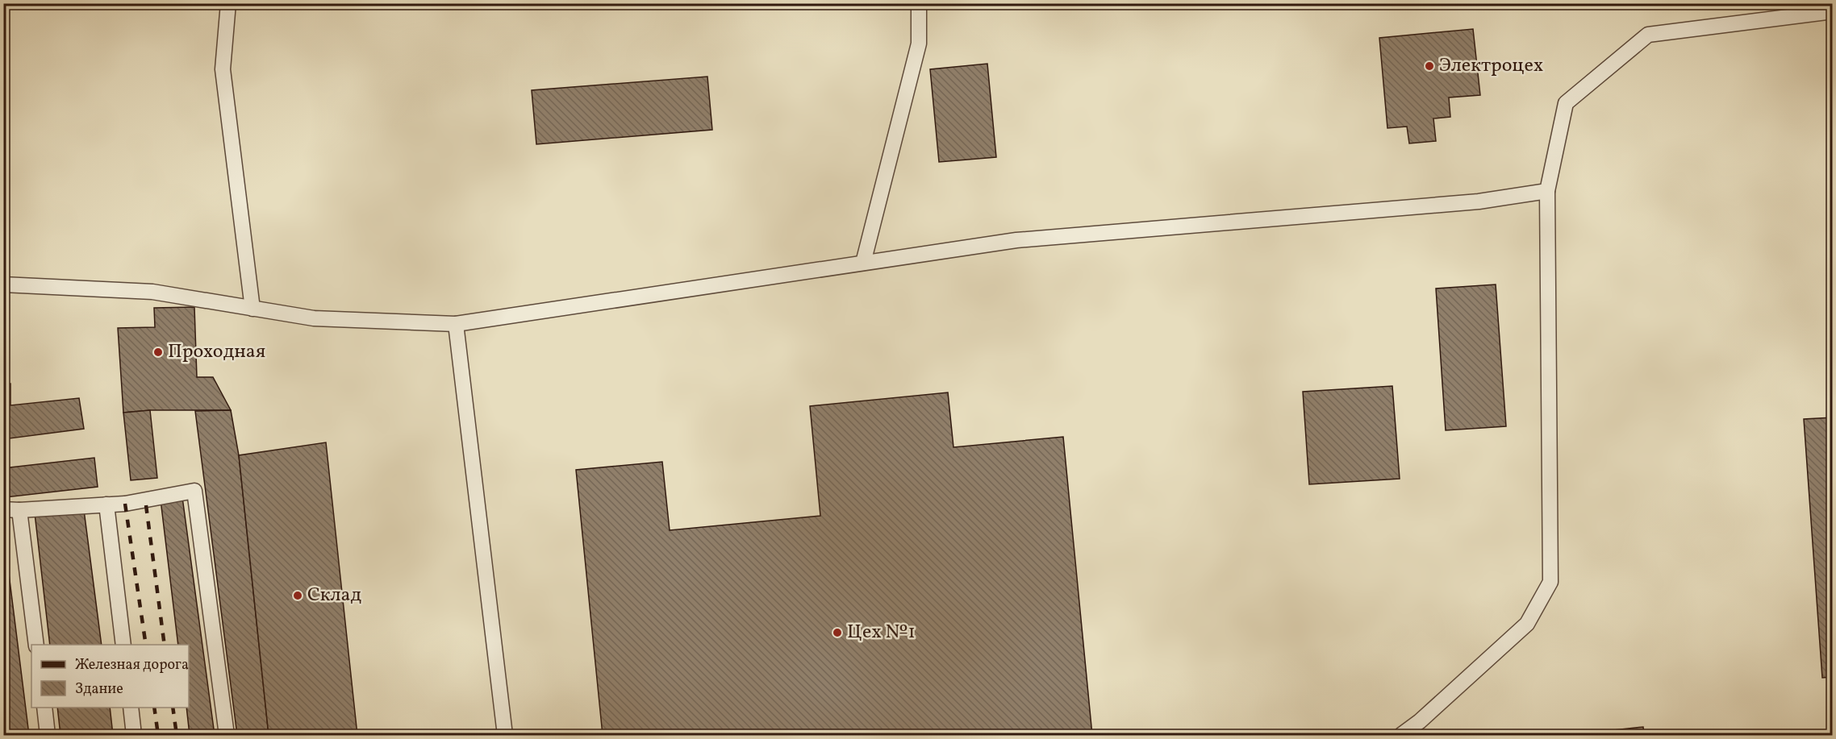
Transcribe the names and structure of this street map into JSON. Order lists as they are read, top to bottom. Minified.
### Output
{"places":["Электроцех","Проходная","Склад","Цех №1"],"legend":["Железная дорога","Здание"]}
